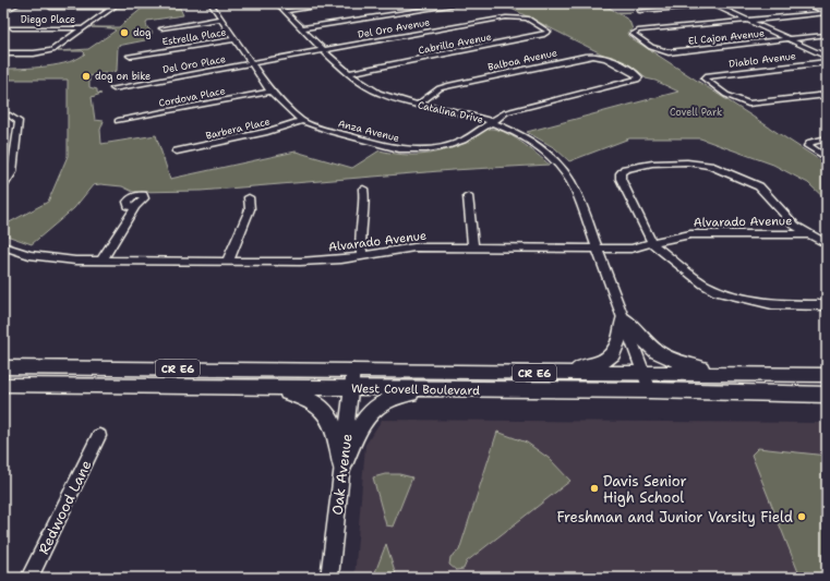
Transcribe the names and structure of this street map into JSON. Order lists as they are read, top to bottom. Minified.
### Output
{"streets":{"main road":["CR E6","West Covell Boulevard"],"street":["Diego Place","Del Oro Avenue","Estrella Place","El Cajon Avenue","Cabrillo Avenue","Balboa Avenue","Diablo Avenue","Del Oro Place","Cordova Place","Catalina Drive","Barbera Place","Anza Avenue","Alvarado Avenue","Oak Avenue","Redwood Lane"]},"crossings":[["Del Oro Avenue","Cabrillo Avenue"],["Del Oro Avenue","Del Oro Place"],["Del Oro Avenue","Catalina Drive"],["Del Oro Avenue","Anza Avenue"],["Estrella Place","Anza Avenue"],["Cabrillo Avenue","Catalina Drive"],["Balboa Avenue","Catalina Drive"],["Balboa Avenue","Anza Avenue"],["Del Oro Place","Anza Avenue"],["Cordova Place","Anza Avenue"],["Catalina Drive","Anza Avenue"],["Catalina Drive","Alvarado Avenue"],["Catalina Drive","West Covell Boulevard"],["Barbera Place","Anza Avenue"],["West Covell Boulevard","Oak Avenue"]],"parks":["Covell Park"],"places":["dog","dog on bike","Davis Senior High School","Freshman and Junior Varsity Field"]}
